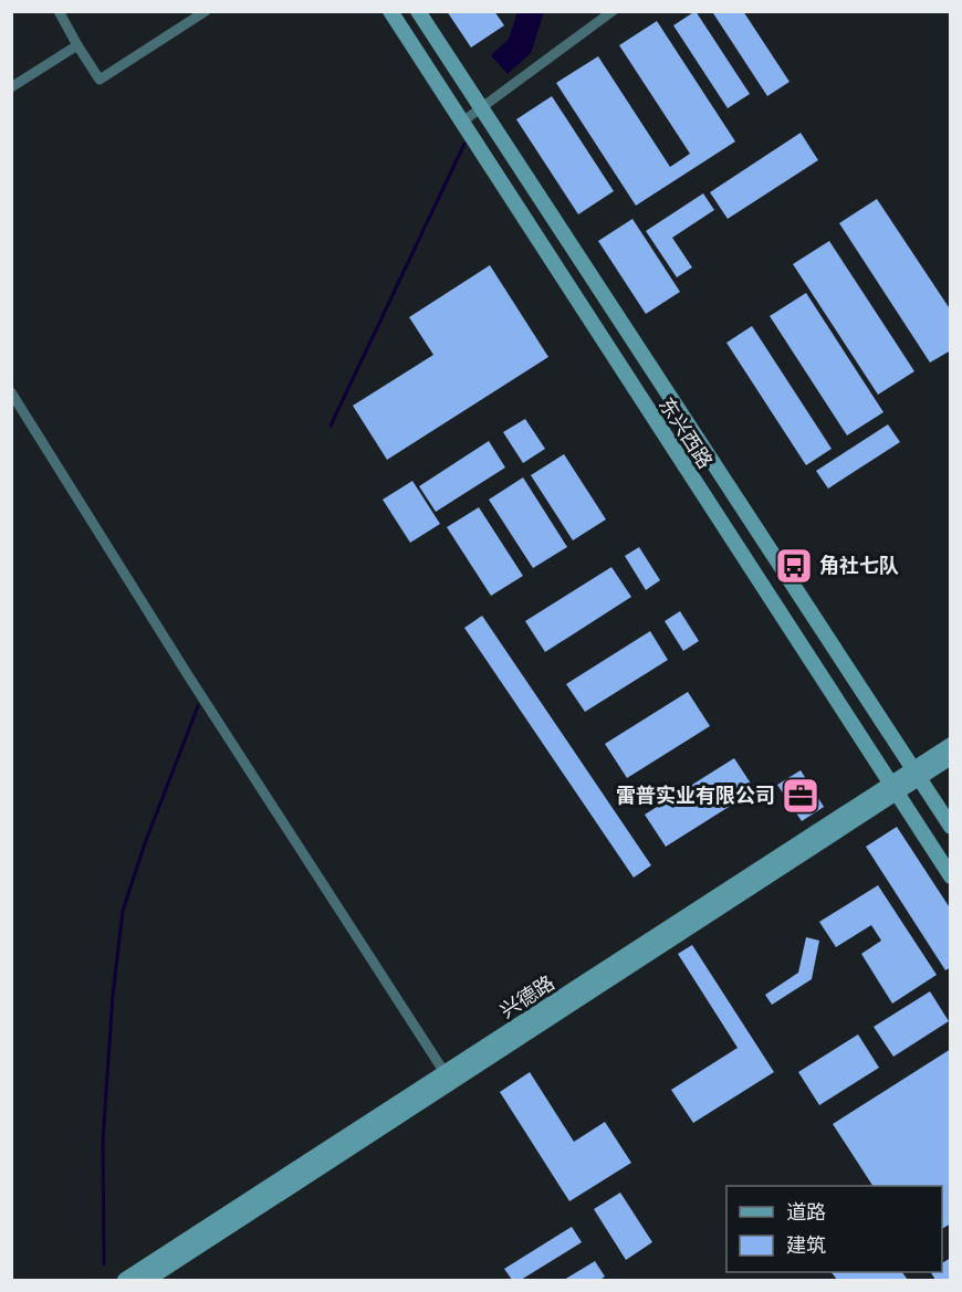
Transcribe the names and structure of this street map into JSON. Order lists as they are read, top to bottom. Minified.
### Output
{"streets":{"main road":["东兴西路","兴德路"]},"crossings":[["东兴西路","兴德路"]],"places":{"bus stop":["角社七队"],"office":["雷普实业有限公司"]},"legend":["道路","建筑"]}
